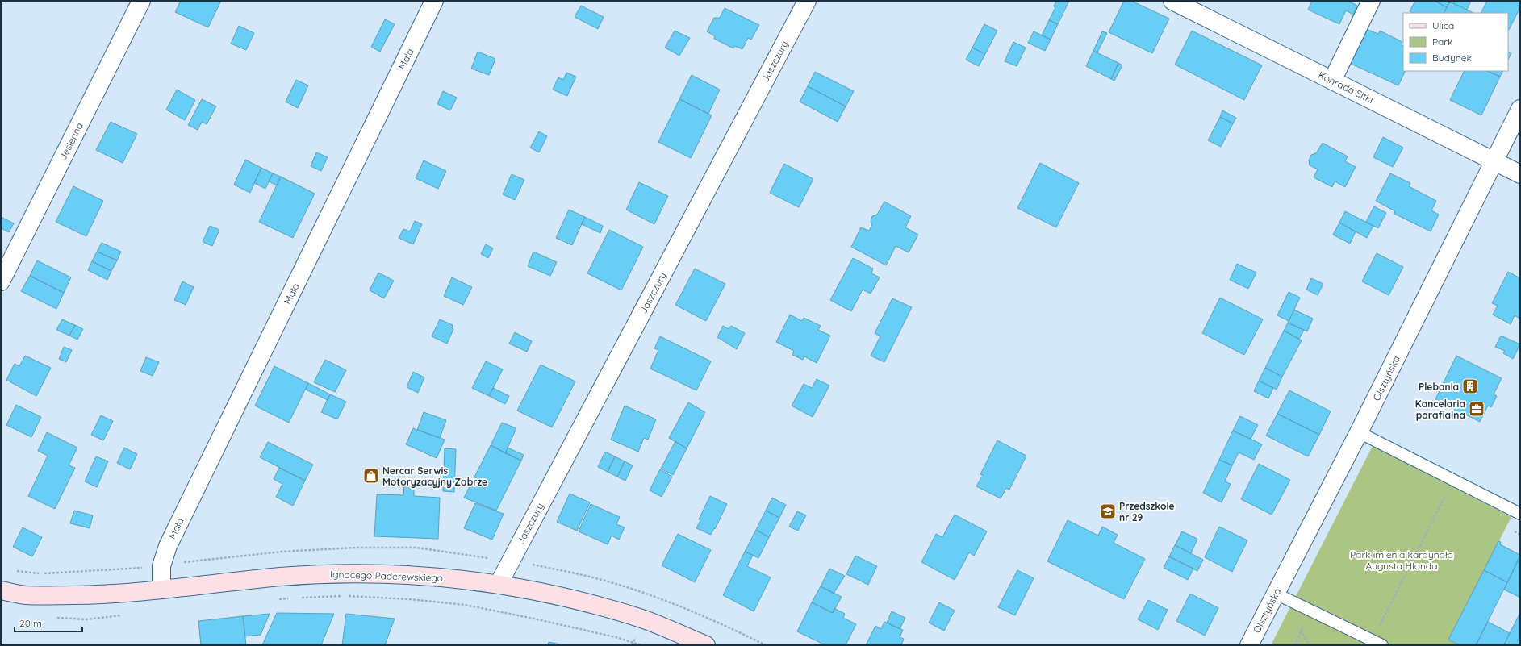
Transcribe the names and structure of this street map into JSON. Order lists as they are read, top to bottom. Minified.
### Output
{"streets":{"main road":["Ignacego Paderewskiego"],"street":["Mała","Jaszczury","Konrada Sitki","Jesienna","Olsztyńska"]},"crossings":[["Mała","Ignacego Paderewskiego"],["Jaszczury","Ignacego Paderewskiego"],["Konrada Sitki","Olsztyńska"]],"parks":["Park imienia kardynała Augusta Hlonda"],"places":{"building":["Plebania"],"office":["Kancelaria parafialna"],"shop":["Nercar Serwis Motoryzacyjny Zabrze"],"school or university":["Przedszkole nr 29"]},"legend":["Ulica","Park","Budynek"],"scale_bar":"20 m"}
